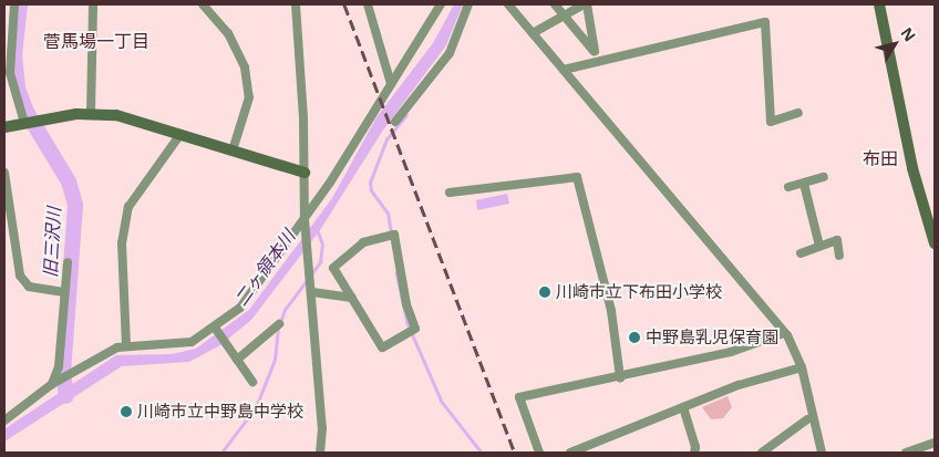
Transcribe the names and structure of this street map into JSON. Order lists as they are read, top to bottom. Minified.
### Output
{"districts":["菅馬場一丁目","布田"],"water":["旧三沢川","二ヶ領本川"],"places":["川崎市立下布田小学校","中野島乳児保育園","川崎市立中野島中学校"],"north":"top right"}
